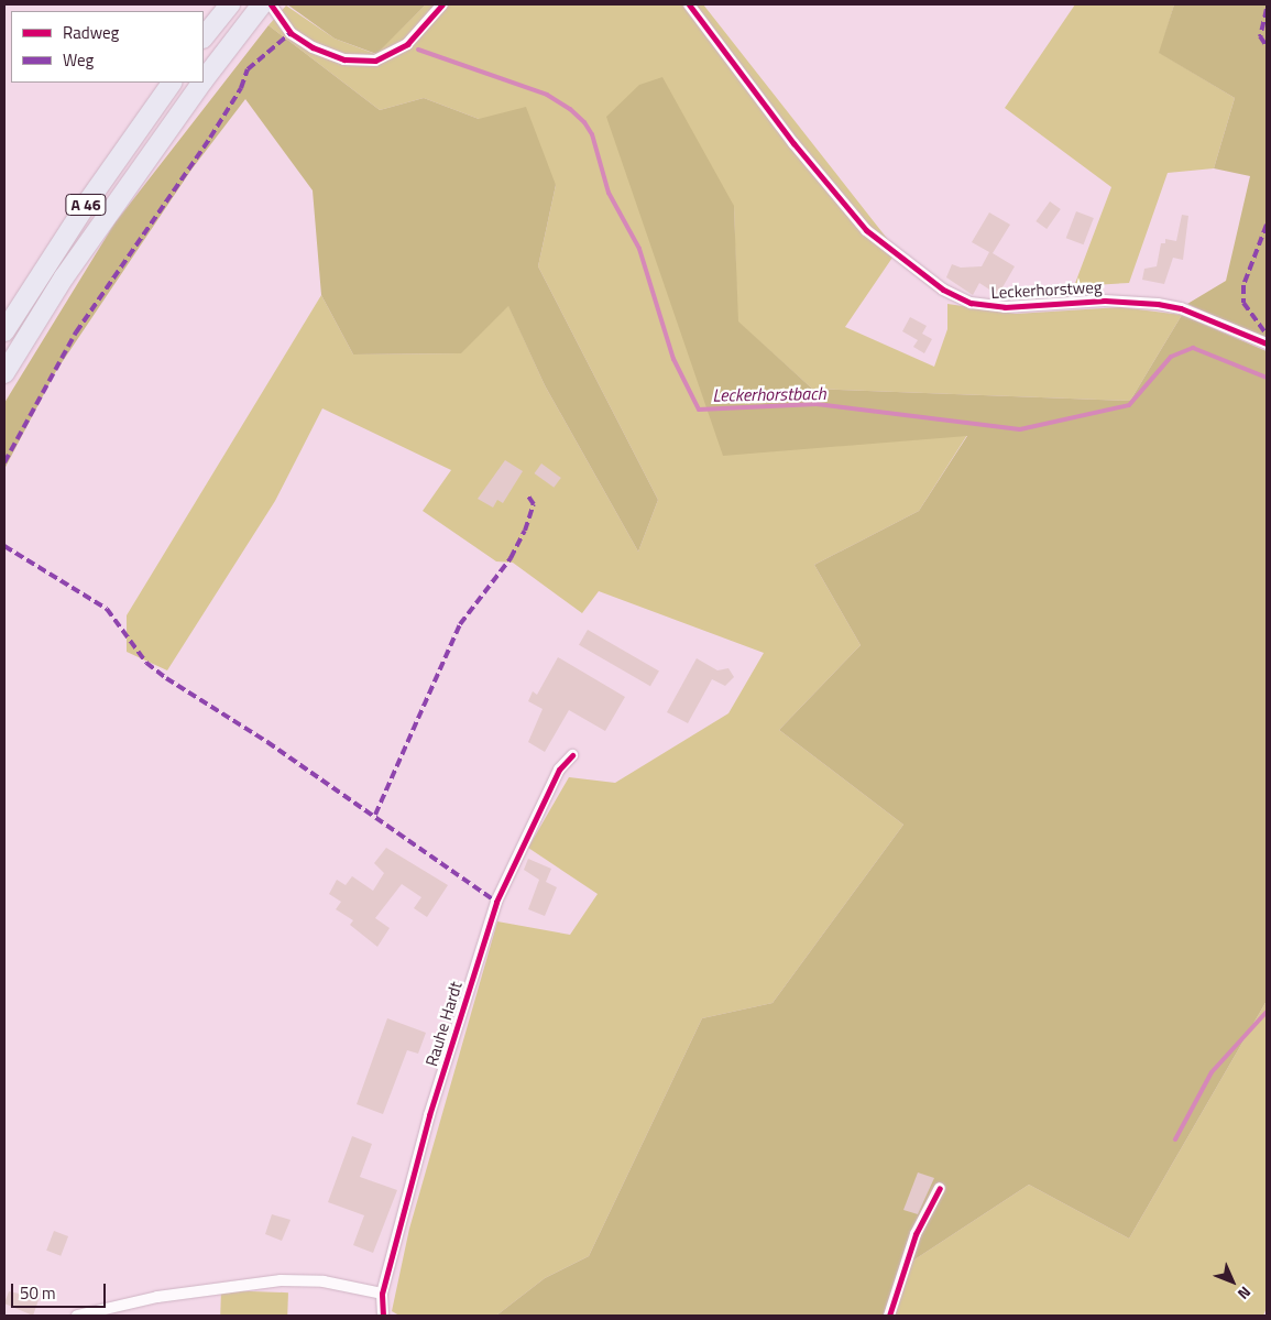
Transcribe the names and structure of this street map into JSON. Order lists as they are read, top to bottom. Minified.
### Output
{"streets":{"highway":["A 46"],"street":["Leckerhorstweg","Rauhe Hardt"]},"water":["Leckerhorstbach"],"legend":["Radweg","Weg"],"scale_bar":"50 m","north":"bottom right"}
